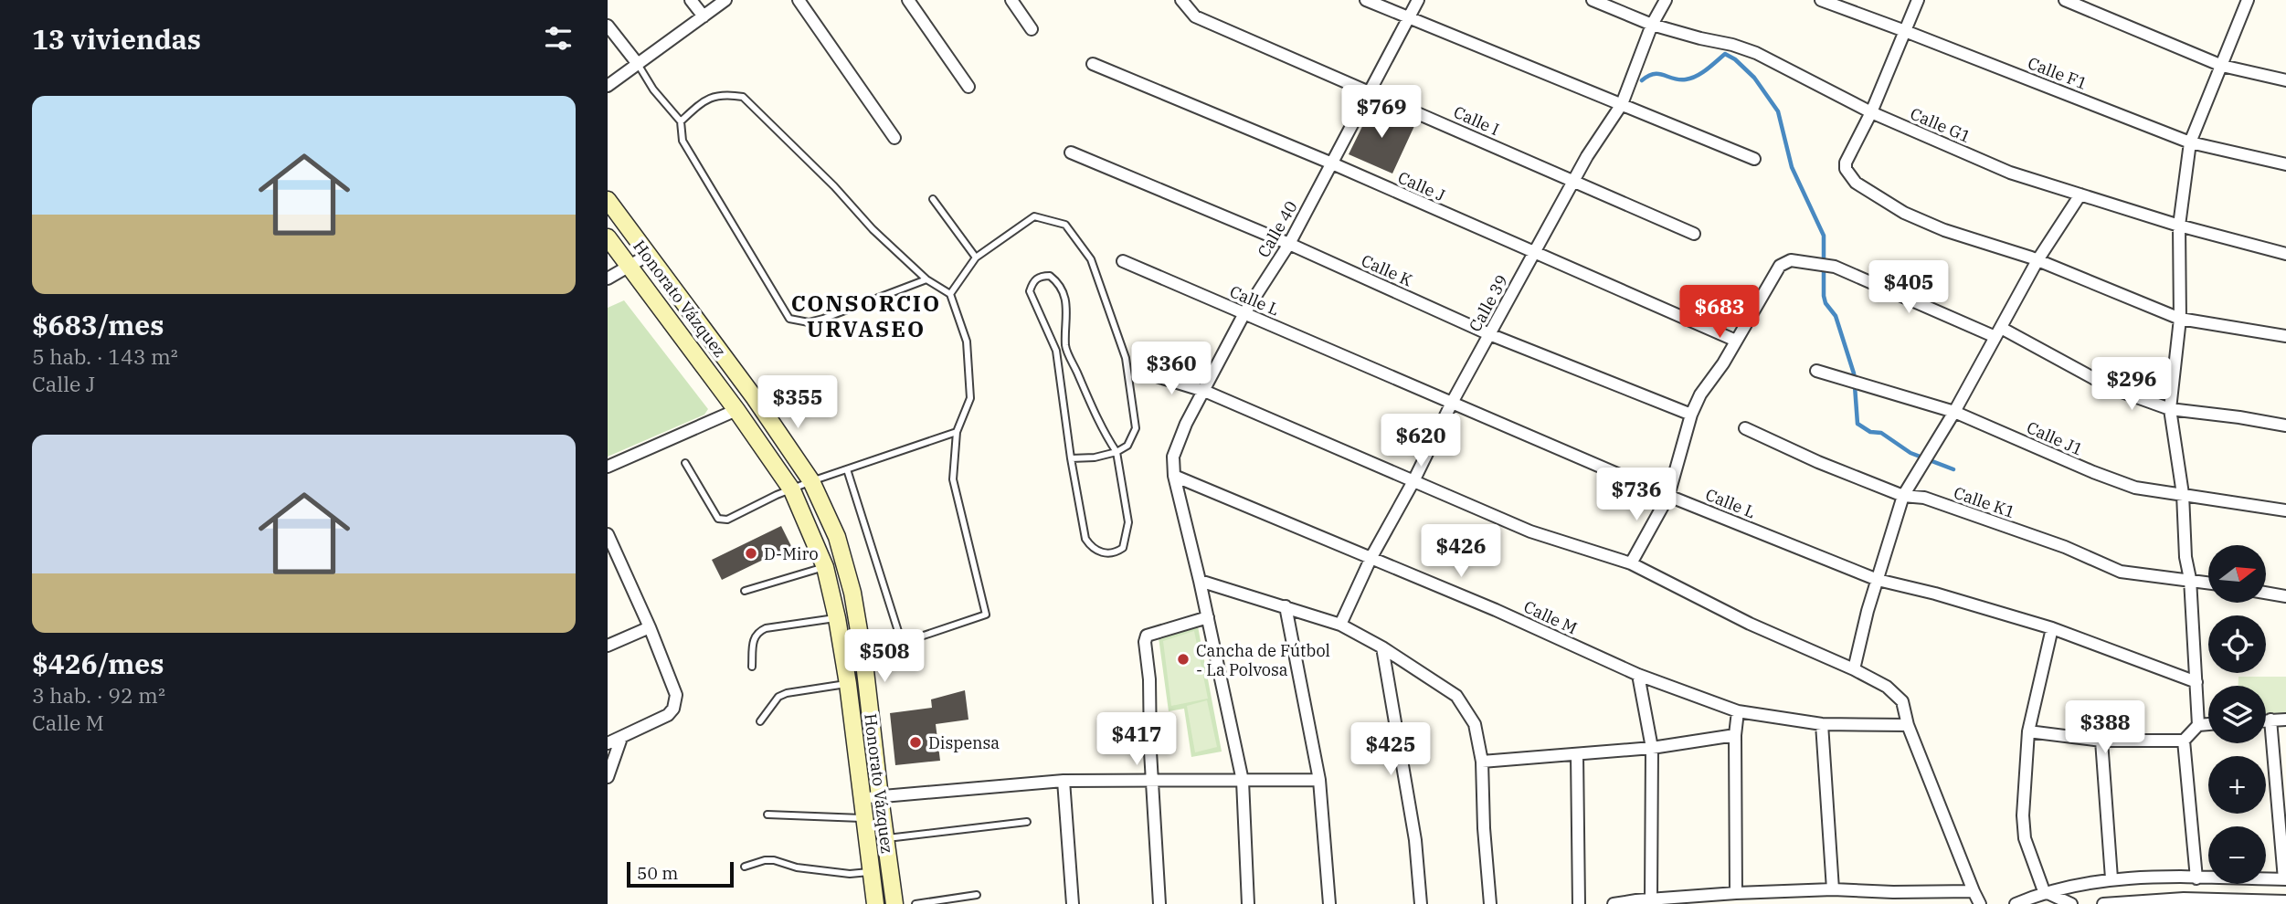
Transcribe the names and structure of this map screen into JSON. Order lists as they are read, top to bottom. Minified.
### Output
{"streets":{"street":["Calle F1","Calle I","Calle G1","Calle J","Calle 40","Calle K","Honorato Vázquez","Calle L","Calle 39","Calle J1","Calle K1","Calle M"]},"crossings":[["Calle I","Calle 40"],["Calle I","Calle 39"],["Calle G1","Calle 39"],["Calle J","Calle 40"],["Calle J","Calle 39"],["Calle 40","Calle K"],["Calle 40","Calle L"],["Calle 40","Calle M"],["Calle K","Calle 39"],["Calle L","Calle 39"],["Calle 39","Calle M"]],"districts":["CONSORCIO URVASEO"],"places":["D-Miro","Cancha de Fútbol - La Polvosa","Dispensa"],"scale_bar":"50 m","north":"right","page":{"heading":"13 viviendas","list":[{"name":"$683/mes","note":"5 hab. · 143 m² · Calle J"},{"name":"$426/mes","note":"3 hab. · 92 m² · Calle M"}],"price":["$769","$405","$683","$360","$296","$355","$620","$736","$426","$508","$388","$417","$425"],"map_buttons":["+","−"],"scale":"50 m"}}
